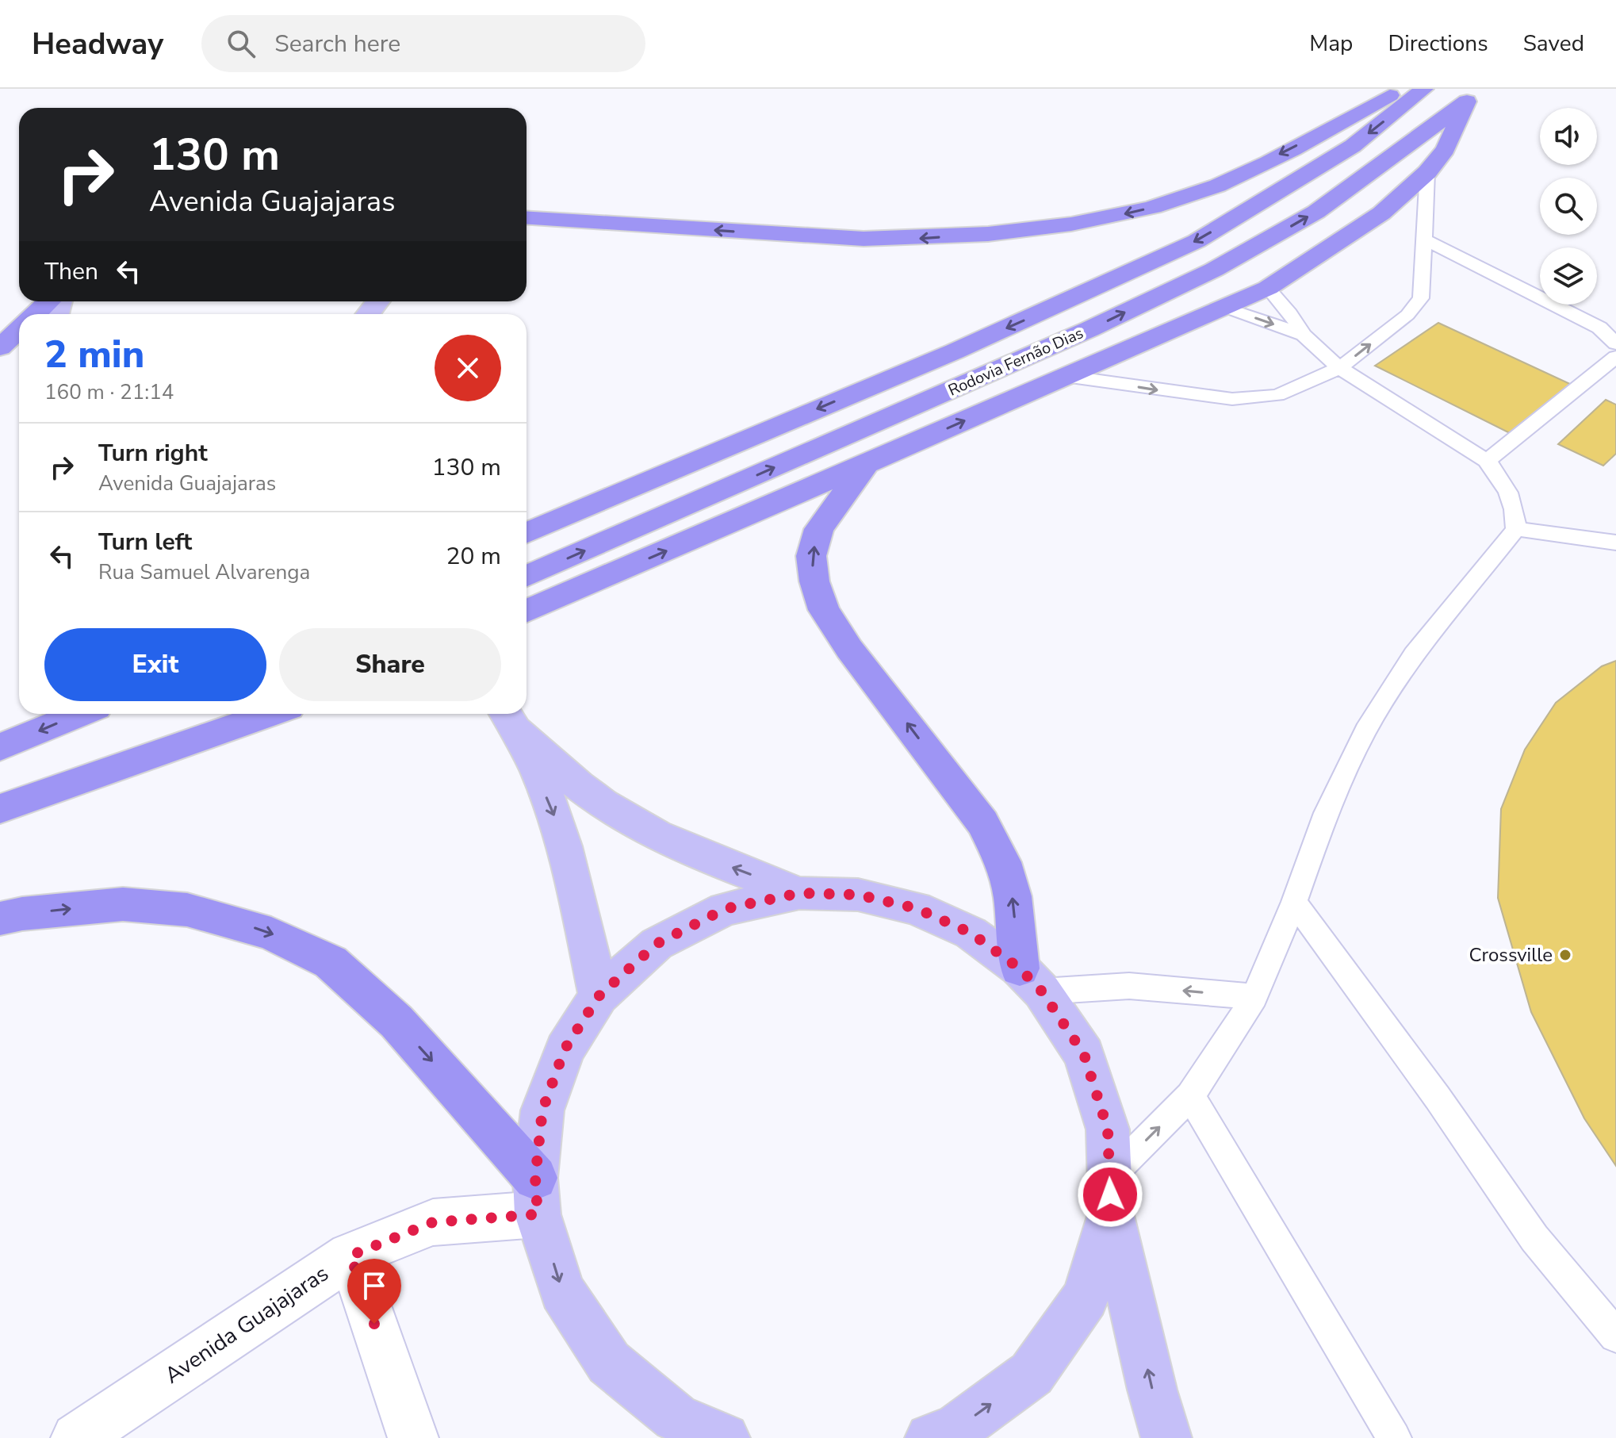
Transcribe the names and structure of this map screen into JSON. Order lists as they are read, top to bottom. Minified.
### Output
{"streets":{"highway":["Rodovia Fernão Dias"],"street":["Avenida Guajajaras"]},"places":["Crossville"],"page":{"header":"Headway","search":"Search here","nav":["Map","Directions","Saved"],"turn":["130 m","Avenida Guajajaras"],"then":"Then","heading":["2 min","160 m · 21:14"],"list":[{"name":"Turn right","note":"Avenida Guajajaras","value":"130 m"},{"name":"Turn left","note":"Rua Samuel Alvarenga","value":"20 m"}],"buttons":["Exit","Share"]}}
